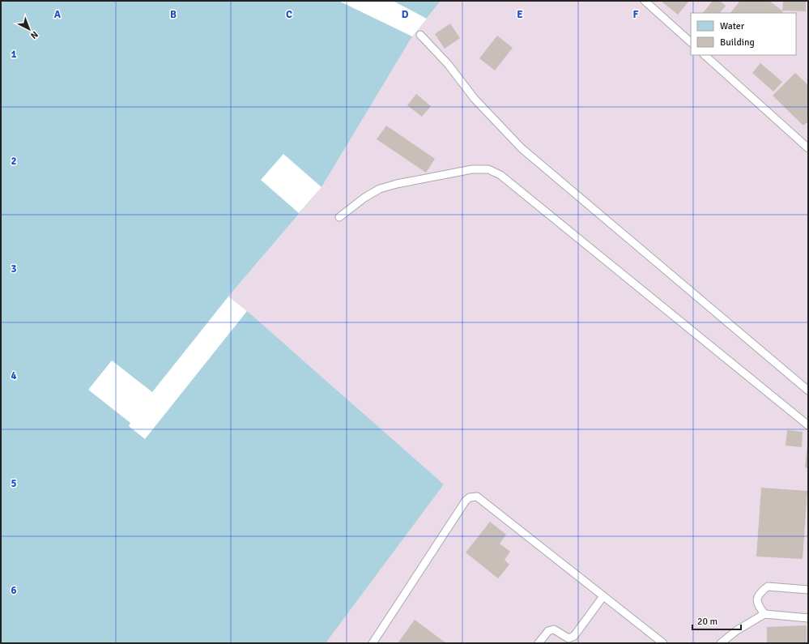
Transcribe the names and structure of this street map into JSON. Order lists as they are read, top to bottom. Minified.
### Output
{"legend":["Water","Building"],"scale_bar":"20 m","north":"bottom right","grid":{"columns":["A","B","C","D","E","F"],"rows":["1","2","3","4","5","6"]}}
